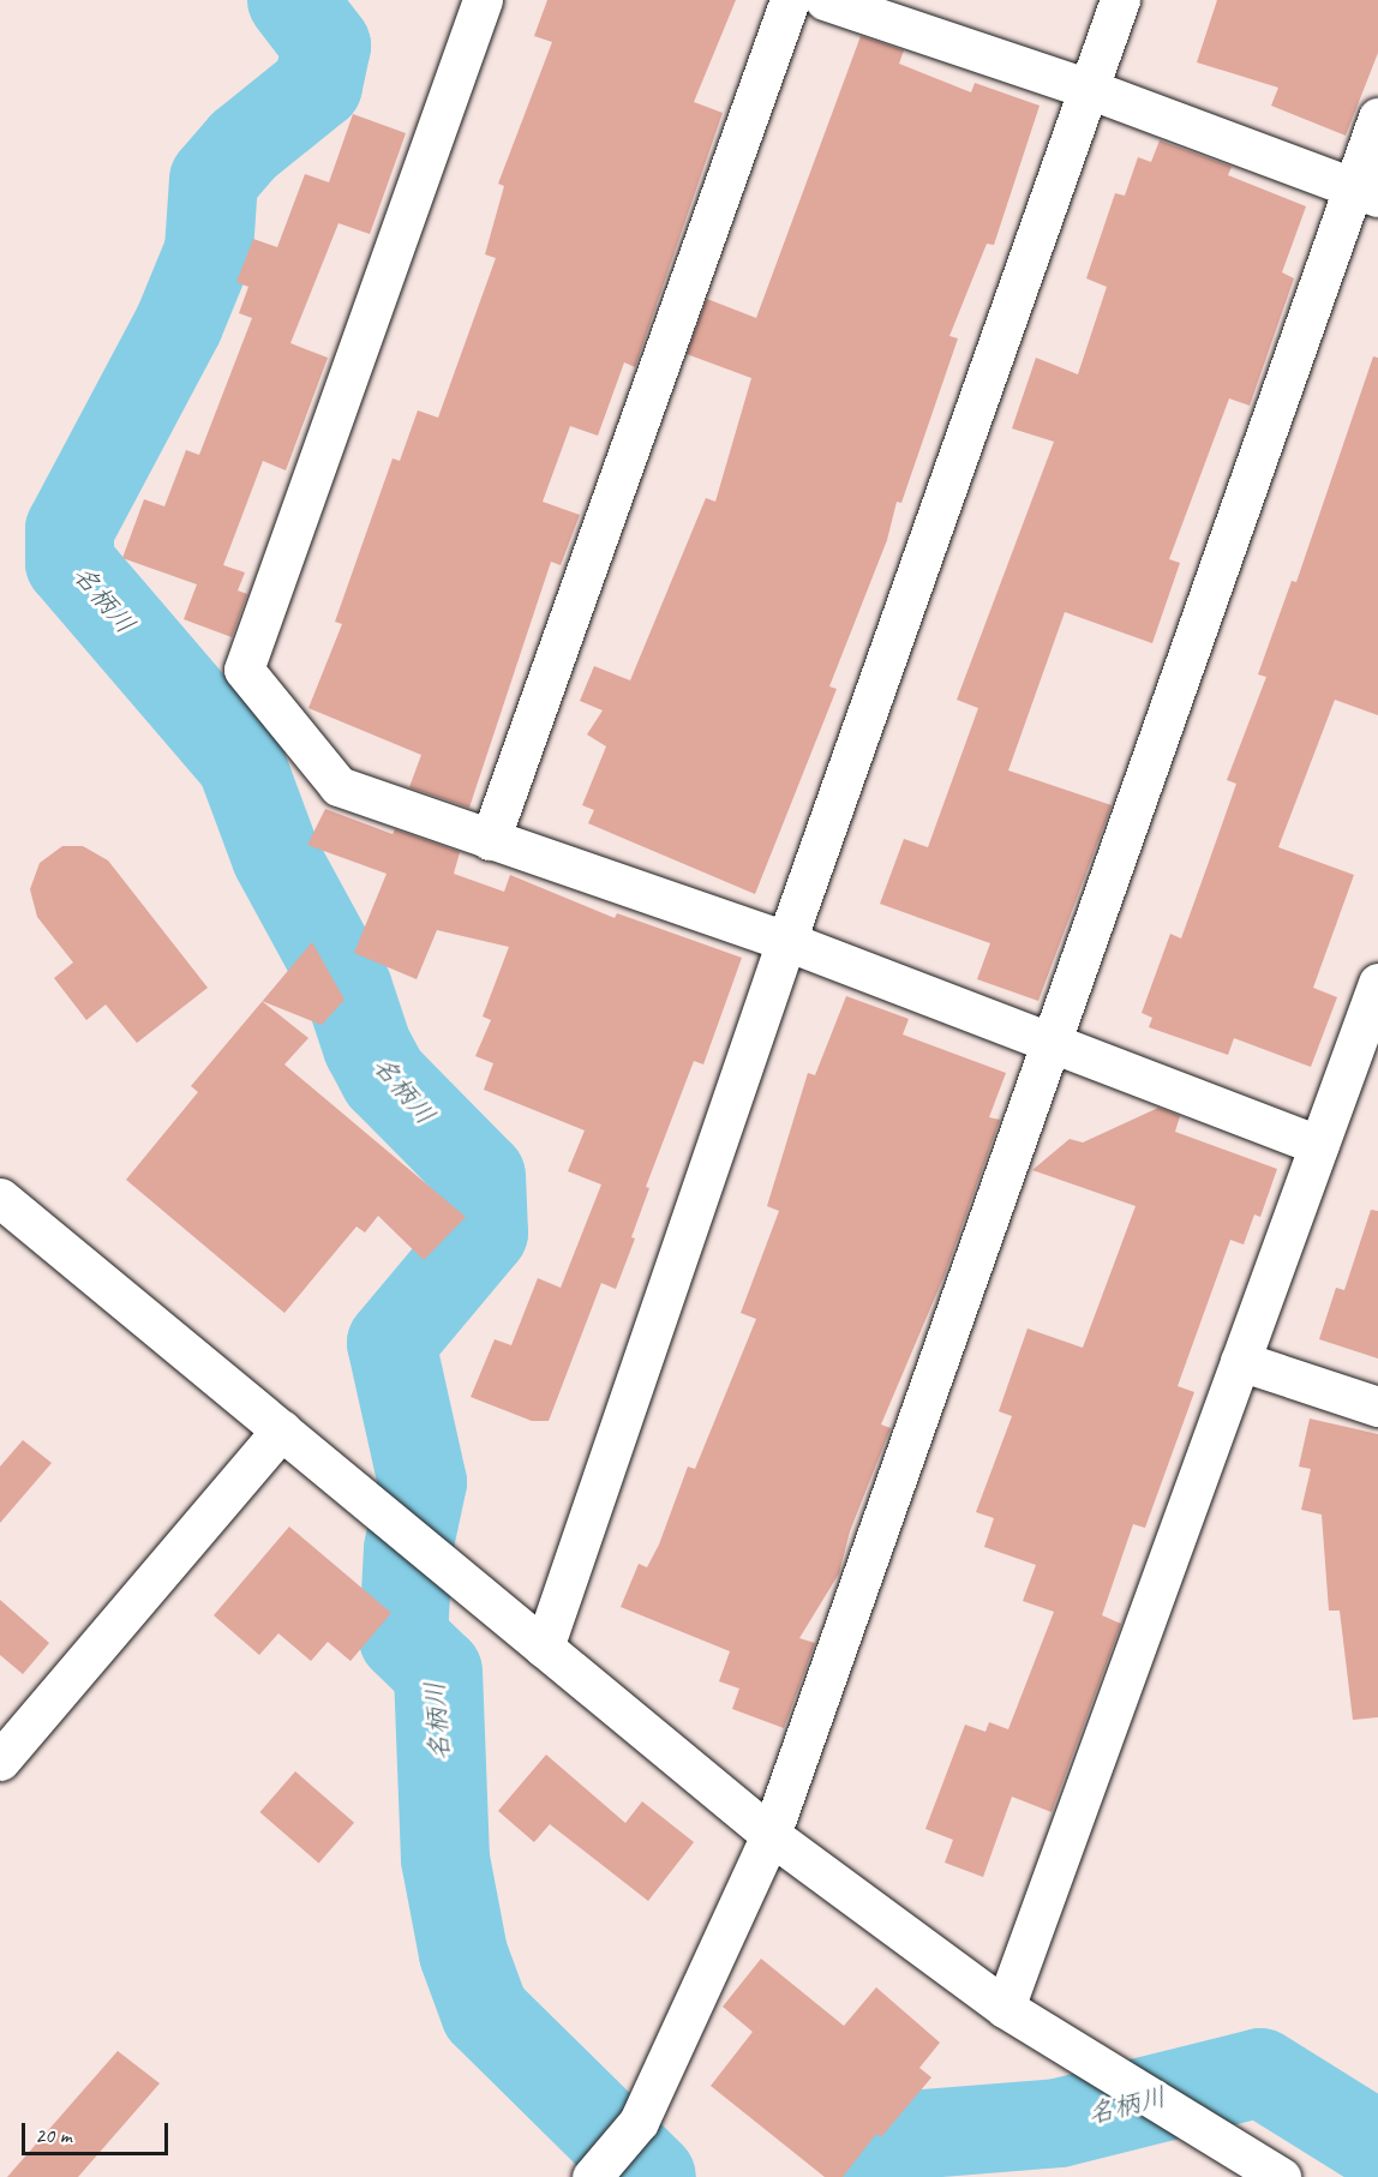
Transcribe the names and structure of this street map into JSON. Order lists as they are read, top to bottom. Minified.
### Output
{"water":["名柄川"],"scale_bar":"20 m"}
